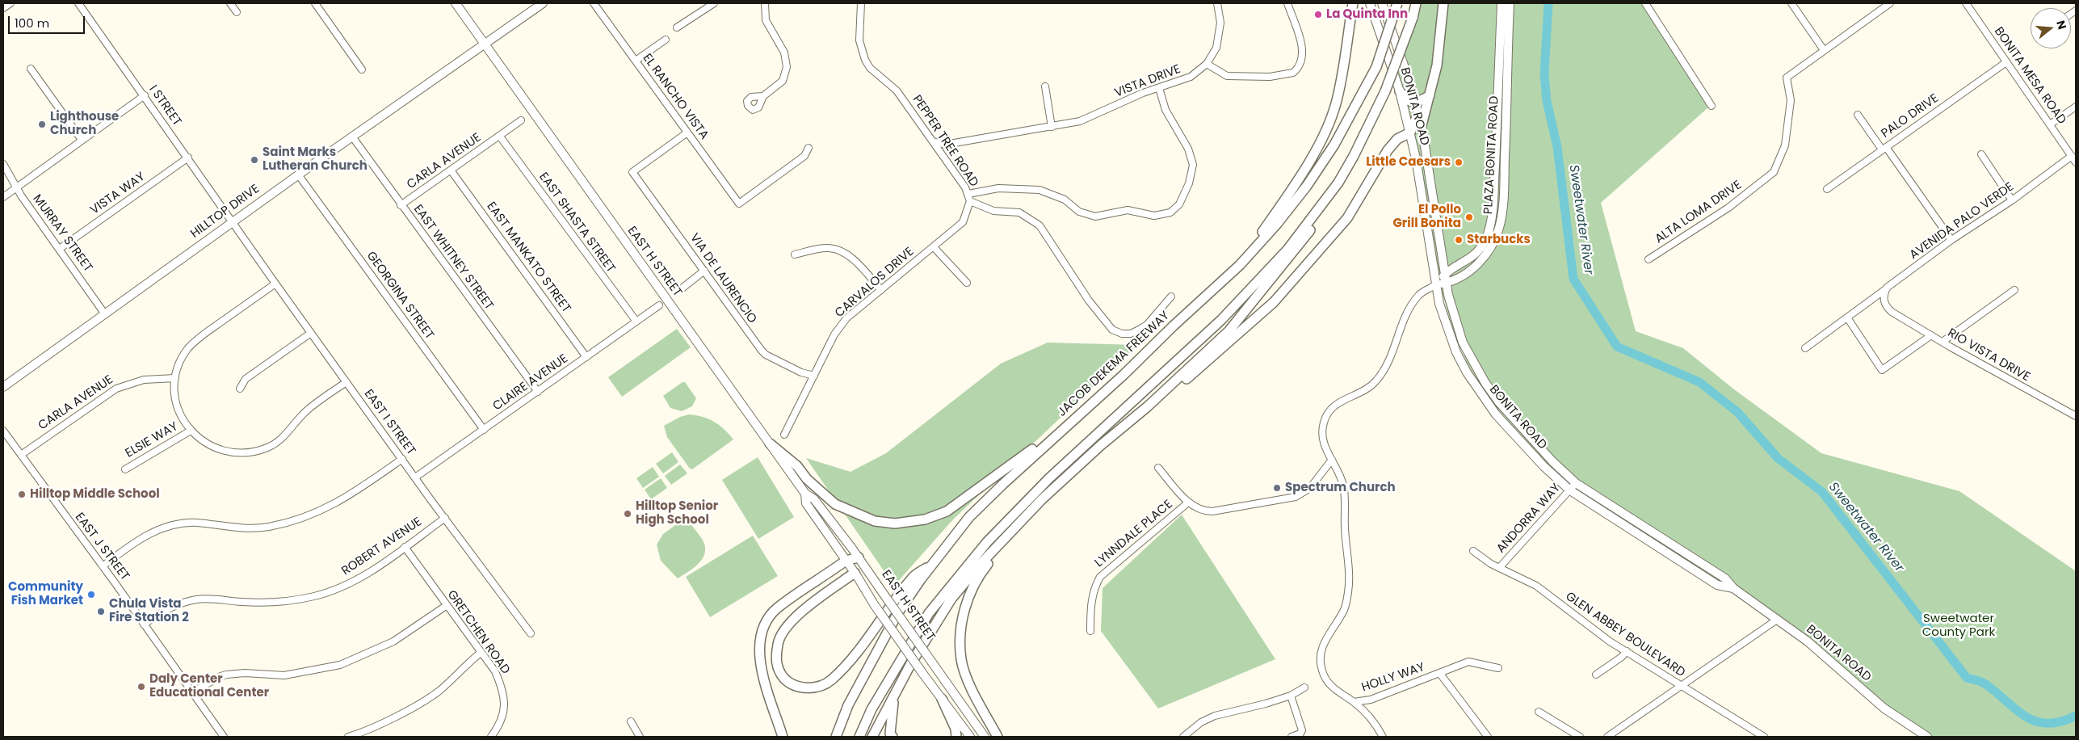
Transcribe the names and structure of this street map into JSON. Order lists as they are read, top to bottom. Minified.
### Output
{"streets":{"highway":["JACOB DEKEMA FREEWAY"],"main road":["BONITA ROAD","PLAZA BONITA ROAD","HILLTOP DRIVE","EAST H STREET"],"street":["BONITA MESA ROAD","VISTA DRIVE","EL RANCHO VISTA","I STREET","PALO DRIVE","PEPPER TREE ROAD","CARLA AVENUE","VISTA WAY","ALTA LOMA DRIVE","AVENIDA PALO VERDE","EAST SHASTA STREET","MURRAY STREET","EAST WHITNEY STREET","EAST MANKATO STREET","VIA DE LAURENCIO","CARVALOS DRIVE","GEORGINA STREET","RIO VISTA DRIVE","CLAIRE AVENUE","EAST I STREET","ELSIE WAY","ANDORRA WAY","LYNNDALE PLACE","EAST J STREET","ROBERT AVENUE","GRETCHEN ROAD","GLEN ABBEY BOULEVARD","HOLLY WAY"]},"crossings":[["BONITA MESA ROAD","PALO DRIVE"],["BONITA MESA ROAD","AVENIDA PALO VERDE"],["VISTA DRIVE","PEPPER TREE ROAD"],["EL RANCHO VISTA","VIA DE LAURENCIO"],["I STREET","VISTA WAY"],["I STREET","HILLTOP DRIVE"],["I STREET","EAST I STREET"],["BONITA ROAD","PLAZA BONITA ROAD"],["BONITA ROAD","ANDORRA WAY"],["PEPPER TREE ROAD","CARVALOS DRIVE"],["CARLA AVENUE","EAST SHASTA STREET"],["CARLA AVENUE","EAST WHITNEY STREET"],["CARLA AVENUE","EAST MANKATO STREET"],["CARLA AVENUE","EAST J STREET"],["VISTA WAY","MURRAY STREET"],["HILLTOP DRIVE","MURRAY STREET"],["HILLTOP DRIVE","EAST WHITNEY STREET"],["HILLTOP DRIVE","EAST H STREET"],["HILLTOP DRIVE","GEORGINA STREET"],["HILLTOP DRIVE","EAST I STREET"],["AVENIDA PALO VERDE","RIO VISTA DRIVE"],["EAST SHASTA STREET","CLAIRE AVENUE"],["EAST WHITNEY STREET","CLAIRE AVENUE"],["EAST MANKATO STREET","CLAIRE AVENUE"],["VIA DE LAURENCIO","CARVALOS DRIVE"],["GEORGINA STREET","CLAIRE AVENUE"],["CLAIRE AVENUE","EAST I STREET"],["EAST I STREET","ROBERT AVENUE"],["ANDORRA WAY","GLEN ABBEY BOULEVARD"],["EAST J STREET","ROBERT AVENUE"],["ROBERT AVENUE","GRETCHEN ROAD"]],"water":["Sweetwater River"],"parks":["Sweetwater County Park"],"places":["La Quinta Inn","Lighthouse Church","Saint Marks Lutheran Church","Little Caesars","El Pollo Grill Bonita","Starbucks","Spectrum Church","Hilltop Middle School","Hilltop Senior High School","Community Fish Market","Chula Vista Fire Station 2","Daly Center Educational Center"],"scale_bar":"100 m","north":"right"}
